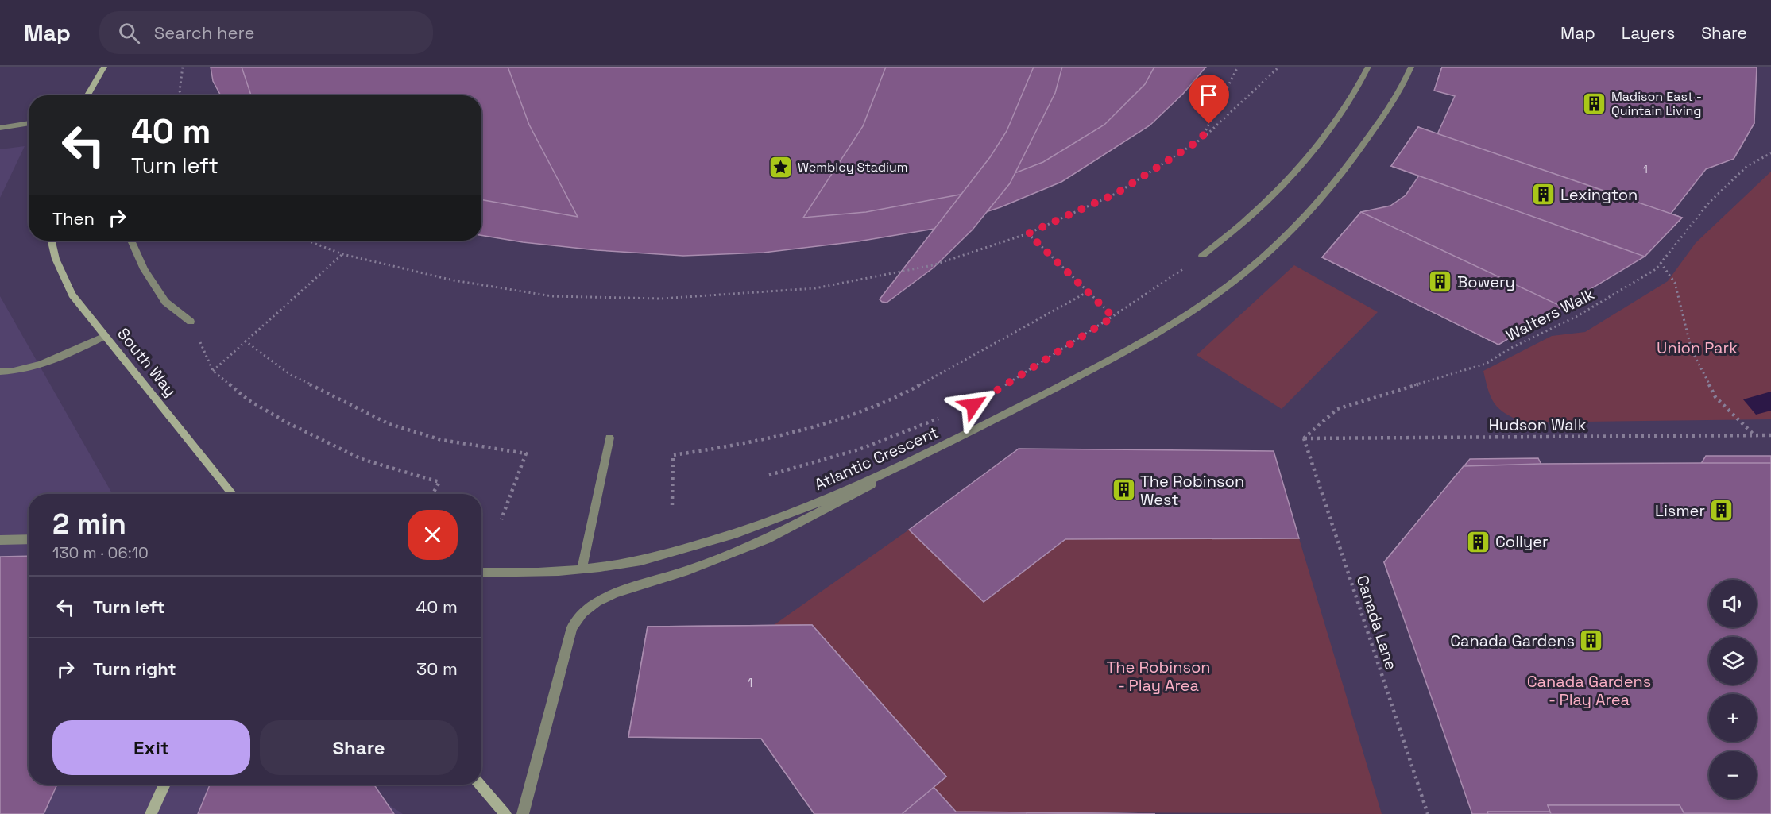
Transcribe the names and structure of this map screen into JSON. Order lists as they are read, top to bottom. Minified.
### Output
{"streets":{"main road":["South Way"],"street":["Atlantic Crescent"],"path":["Walters Walk","Hudson Walk","Canada Lane"]},"crossings":[["Walters Walk","Hudson Walk"],["Walters Walk","Canada Lane"],["Hudson Walk","Canada Lane"]],"parks":["Union Park","The Robinson - Play Area","Canada Gardens - Play Area"],"places":{"building":["Madison East - Quintain Living","Lexington","Bowery","The Robinson West","Lismer","Collyer","Canada Gardens"],"place":["Wembley Stadium"]},"house_numbers":["1","1"],"page":{"header":"Map","search":"Search here","nav":["Map","Layers","Share"],"turn":["40 m","Turn left"],"then":"Then","heading":["2 min","130 m · 06:10"],"list":[{"name":"Turn left","value":"40 m"},{"name":"Turn right","value":"30 m"}],"map_buttons":["+","−"],"buttons":["Exit","Share"]}}
